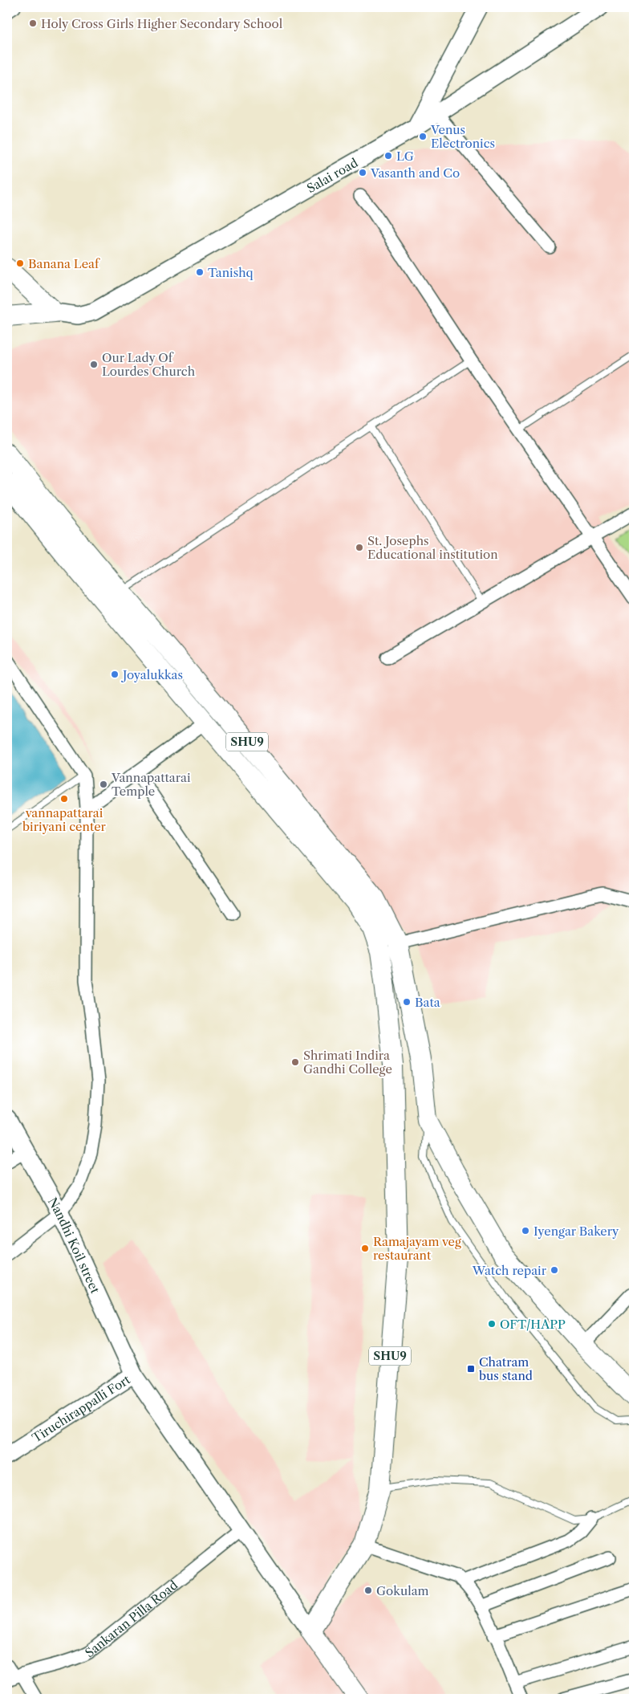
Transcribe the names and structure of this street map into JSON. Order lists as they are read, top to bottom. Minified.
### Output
{"streets":{"main road":["SHU9"],"street":["Salai road","Nandhi Koil street","Tiruchirappalli Fort","Sankaran Pilla Road"]},"crossings":[["SHU9","Nandhi Koil street"],["Nandhi Koil street","Tiruchirappalli Fort"],["Nandhi Koil street","Sankaran Pilla Road"]],"places":{"other":["Holy Cross Girls Higher Secondary School","Venus Electronics","LG","Vasanth and Co","Banana Leaf","Tanishq","Our Lady Of Lourdes Church","St. Josephs Educational institution","Joyalukkas","Vannapattarai Temple","vannapattarai biriyani center","Bata","Shrimati Indira Gandhi College","Iyengar Bakery","Ramajayam veg restaurant","Watch repair","OFT/HAPP","Gokulam"],"transit":["Chatram bus stand"]}}
